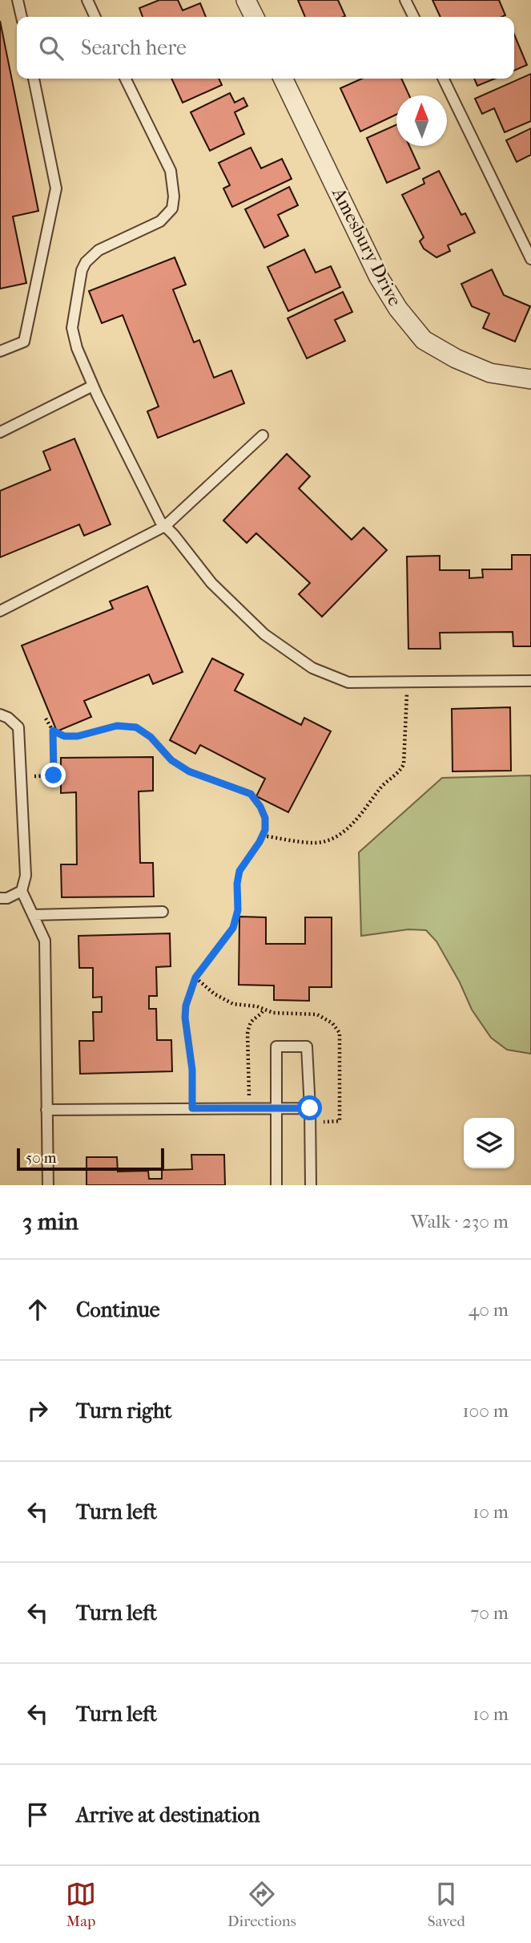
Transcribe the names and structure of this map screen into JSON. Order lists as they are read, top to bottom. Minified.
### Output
{"streets":{"street":["Amesbury Drive"]},"scale_bar":"50 m","north":"top","page":{"search":"Search here","scale":"50 m","heading":["3 min","Walk · 230 m"],"list":[["Continue","40 m"],["Turn right","100 m"],["Turn left","10 m"],["Turn left","70 m"],["Turn left","10 m"],"Arrive at destination"],"nav":["Map","Directions","Saved"]}}
